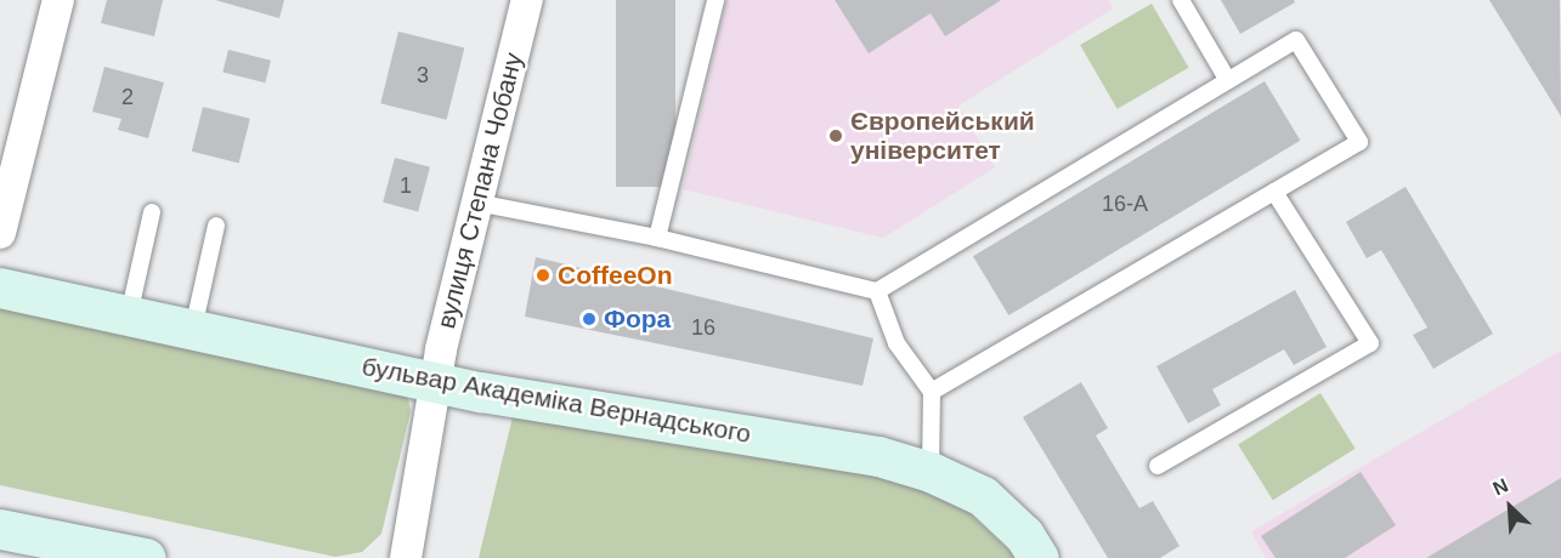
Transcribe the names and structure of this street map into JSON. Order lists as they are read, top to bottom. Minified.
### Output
{"streets":{"main road":["бульвар Академіка Вернадського"],"street":["вулиця Степана Чобану"]},"crossings":[["вулиця Степана Чобану","бульвар Академіка Вернадського"]],"places":["Європейський університет","CoffeeOn","Фора"],"house_numbers":["3","2","1","16-А","16"],"north":"top left"}
